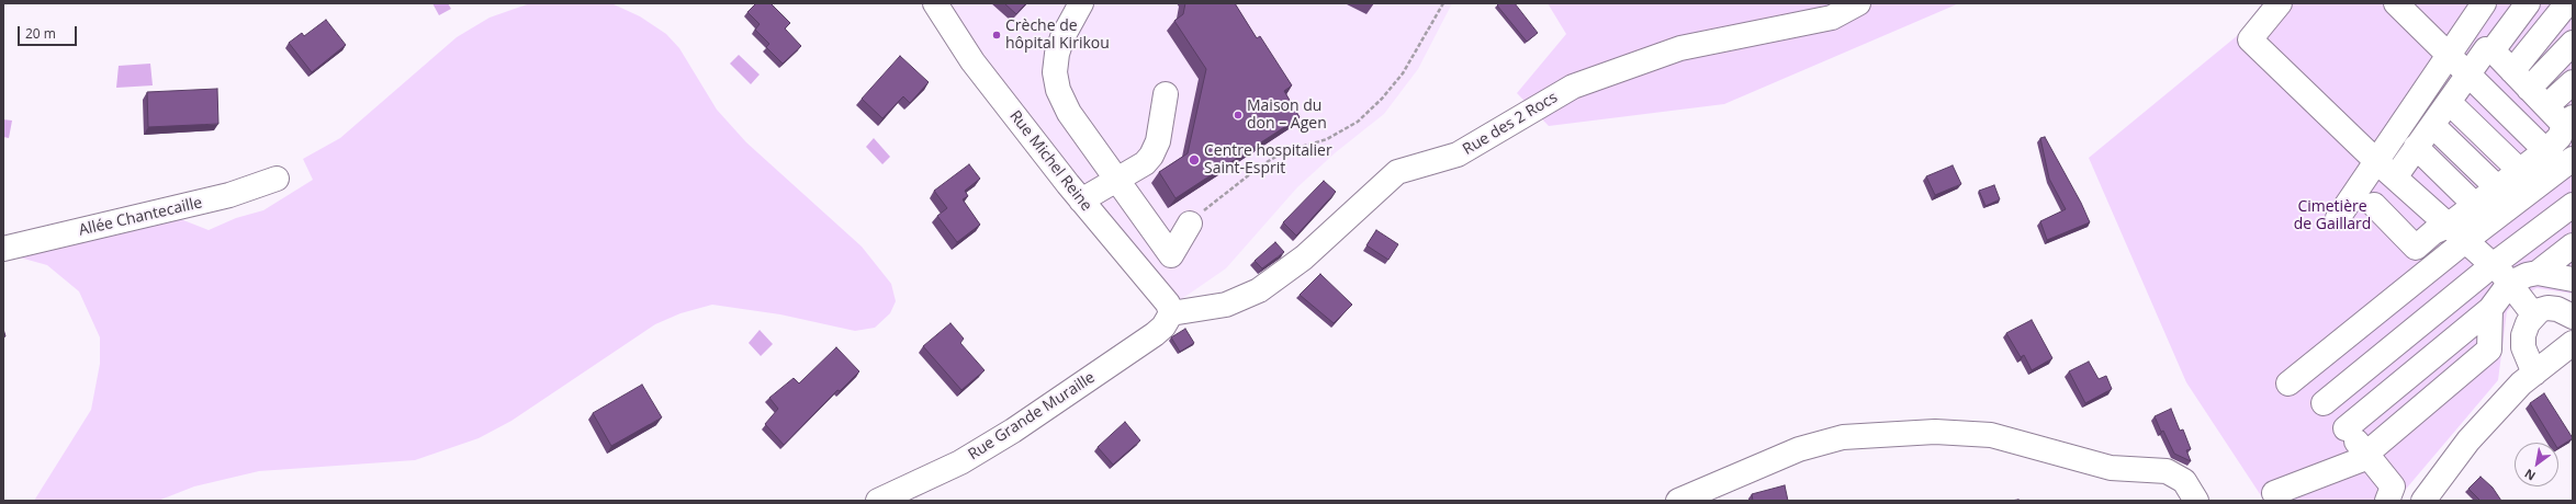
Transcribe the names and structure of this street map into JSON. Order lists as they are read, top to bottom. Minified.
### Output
{"streets":{"street":["Rue des 2 Rocs","Rue Michel Reine","Allée Chantecaille","Rue Grande Muraille"]},"crossings":[["Rue des 2 Rocs","Rue Michel Reine"],["Rue des 2 Rocs","Rue Grande Muraille"],["Rue Michel Reine","Rue Grande Muraille"]],"parks":["Cimetière de Gaillard"],"places":["Crèche de hôpital Kirikou","Maison du don – Agen","Centre hospitalier Saint-Esprit"],"scale_bar":"20 m","north":"bottom left"}
